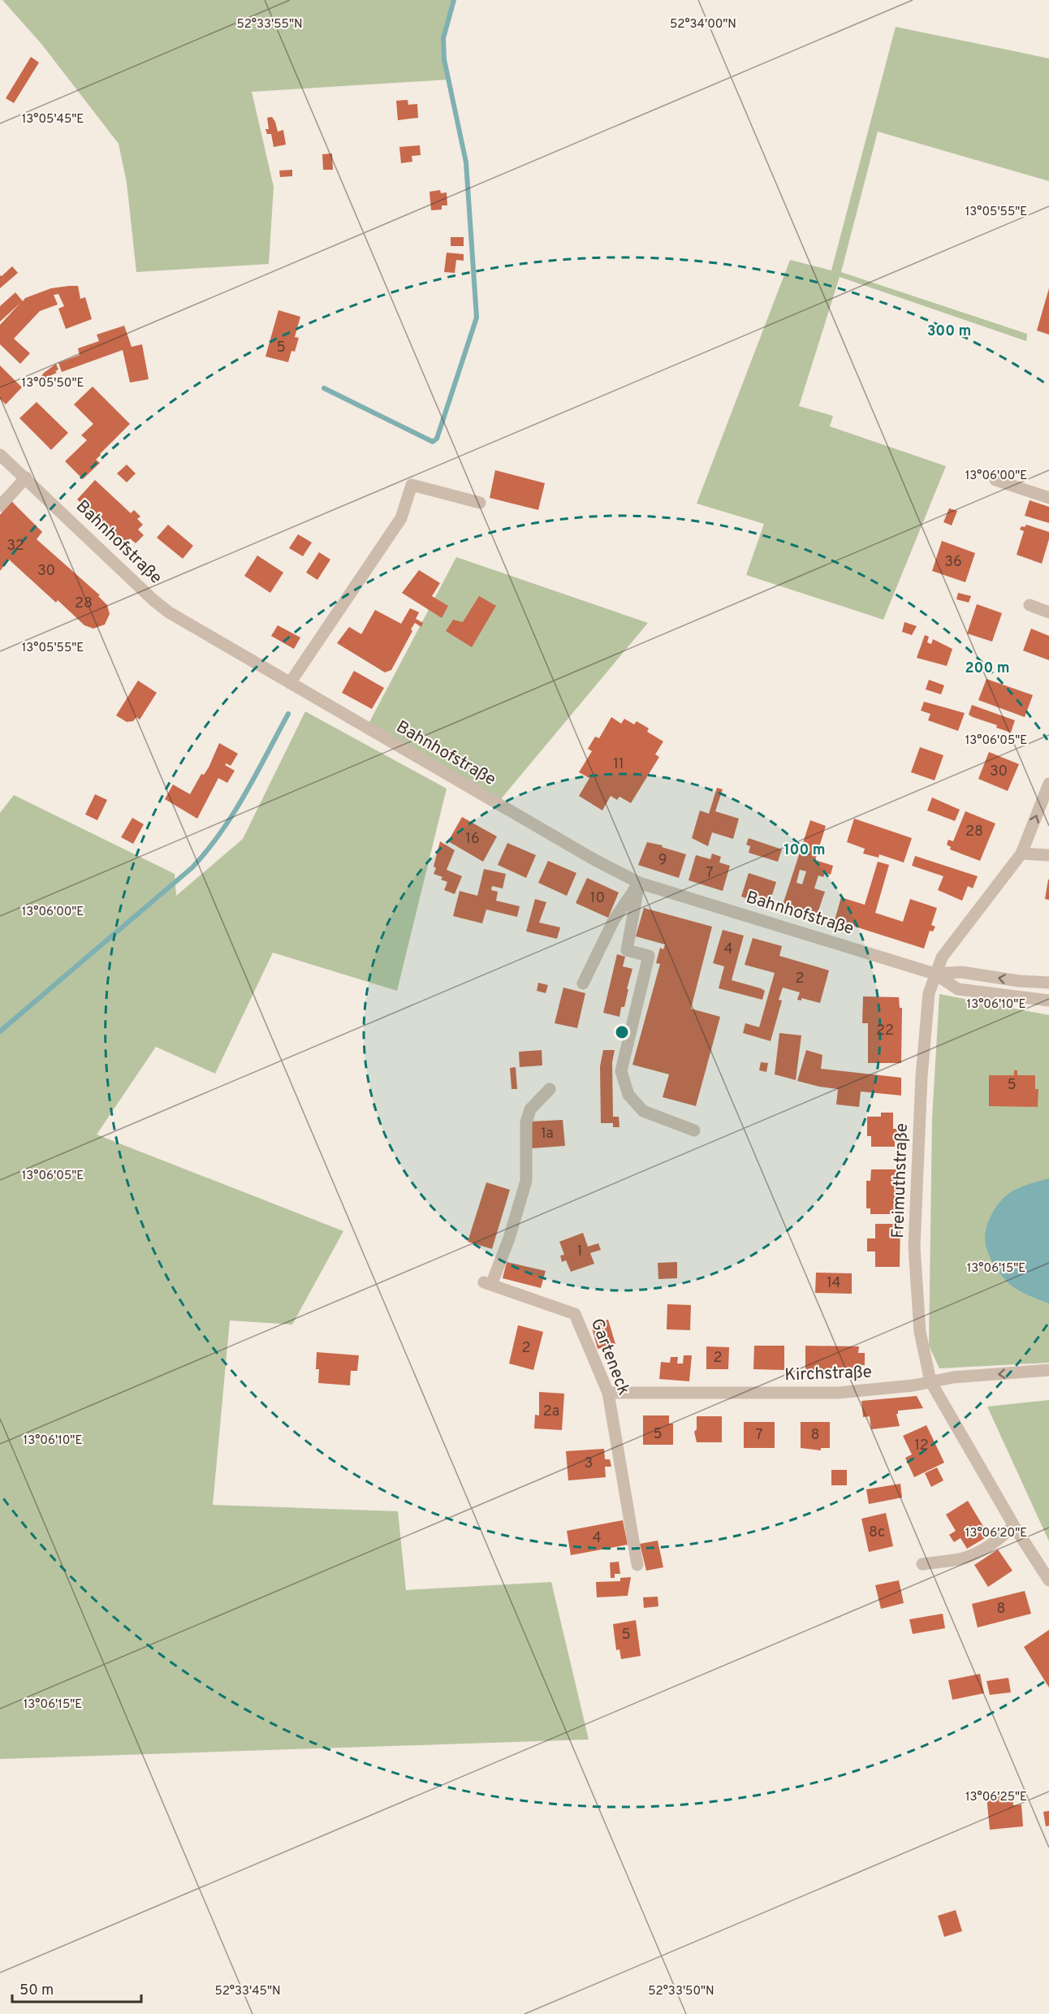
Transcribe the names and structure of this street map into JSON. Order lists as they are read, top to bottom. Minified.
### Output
{"streets":{"street":["Bahnhofstraße","Freimuthstraße","Garteneck","Kirchstraße"]},"crossings":[["Bahnhofstraße","Freimuthstraße"],["Freimuthstraße","Kirchstraße"],["Garteneck","Kirchstraße"]],"house_numbers":["5","32","36","30","28","11","30","28","16","9","7","10","4","2","22","5","1a","1","14","2","2","2a","5","7","8","12","3","8c","4","8","5"],"scale_bar":"50 m","coordinates":["52°33'55\"N","52°34'00\"N","13°05'45\"E","13°05'55\"E","13°05'50\"E","13°06'00\"E","13°06'05\"E","13°06'10\"E","13°06'15\"E","13°06'20\"E","13°06'25\"E","52°33'45\"N","52°33'50\"N"],"rings":["300 m","200 m","100 m"]}
